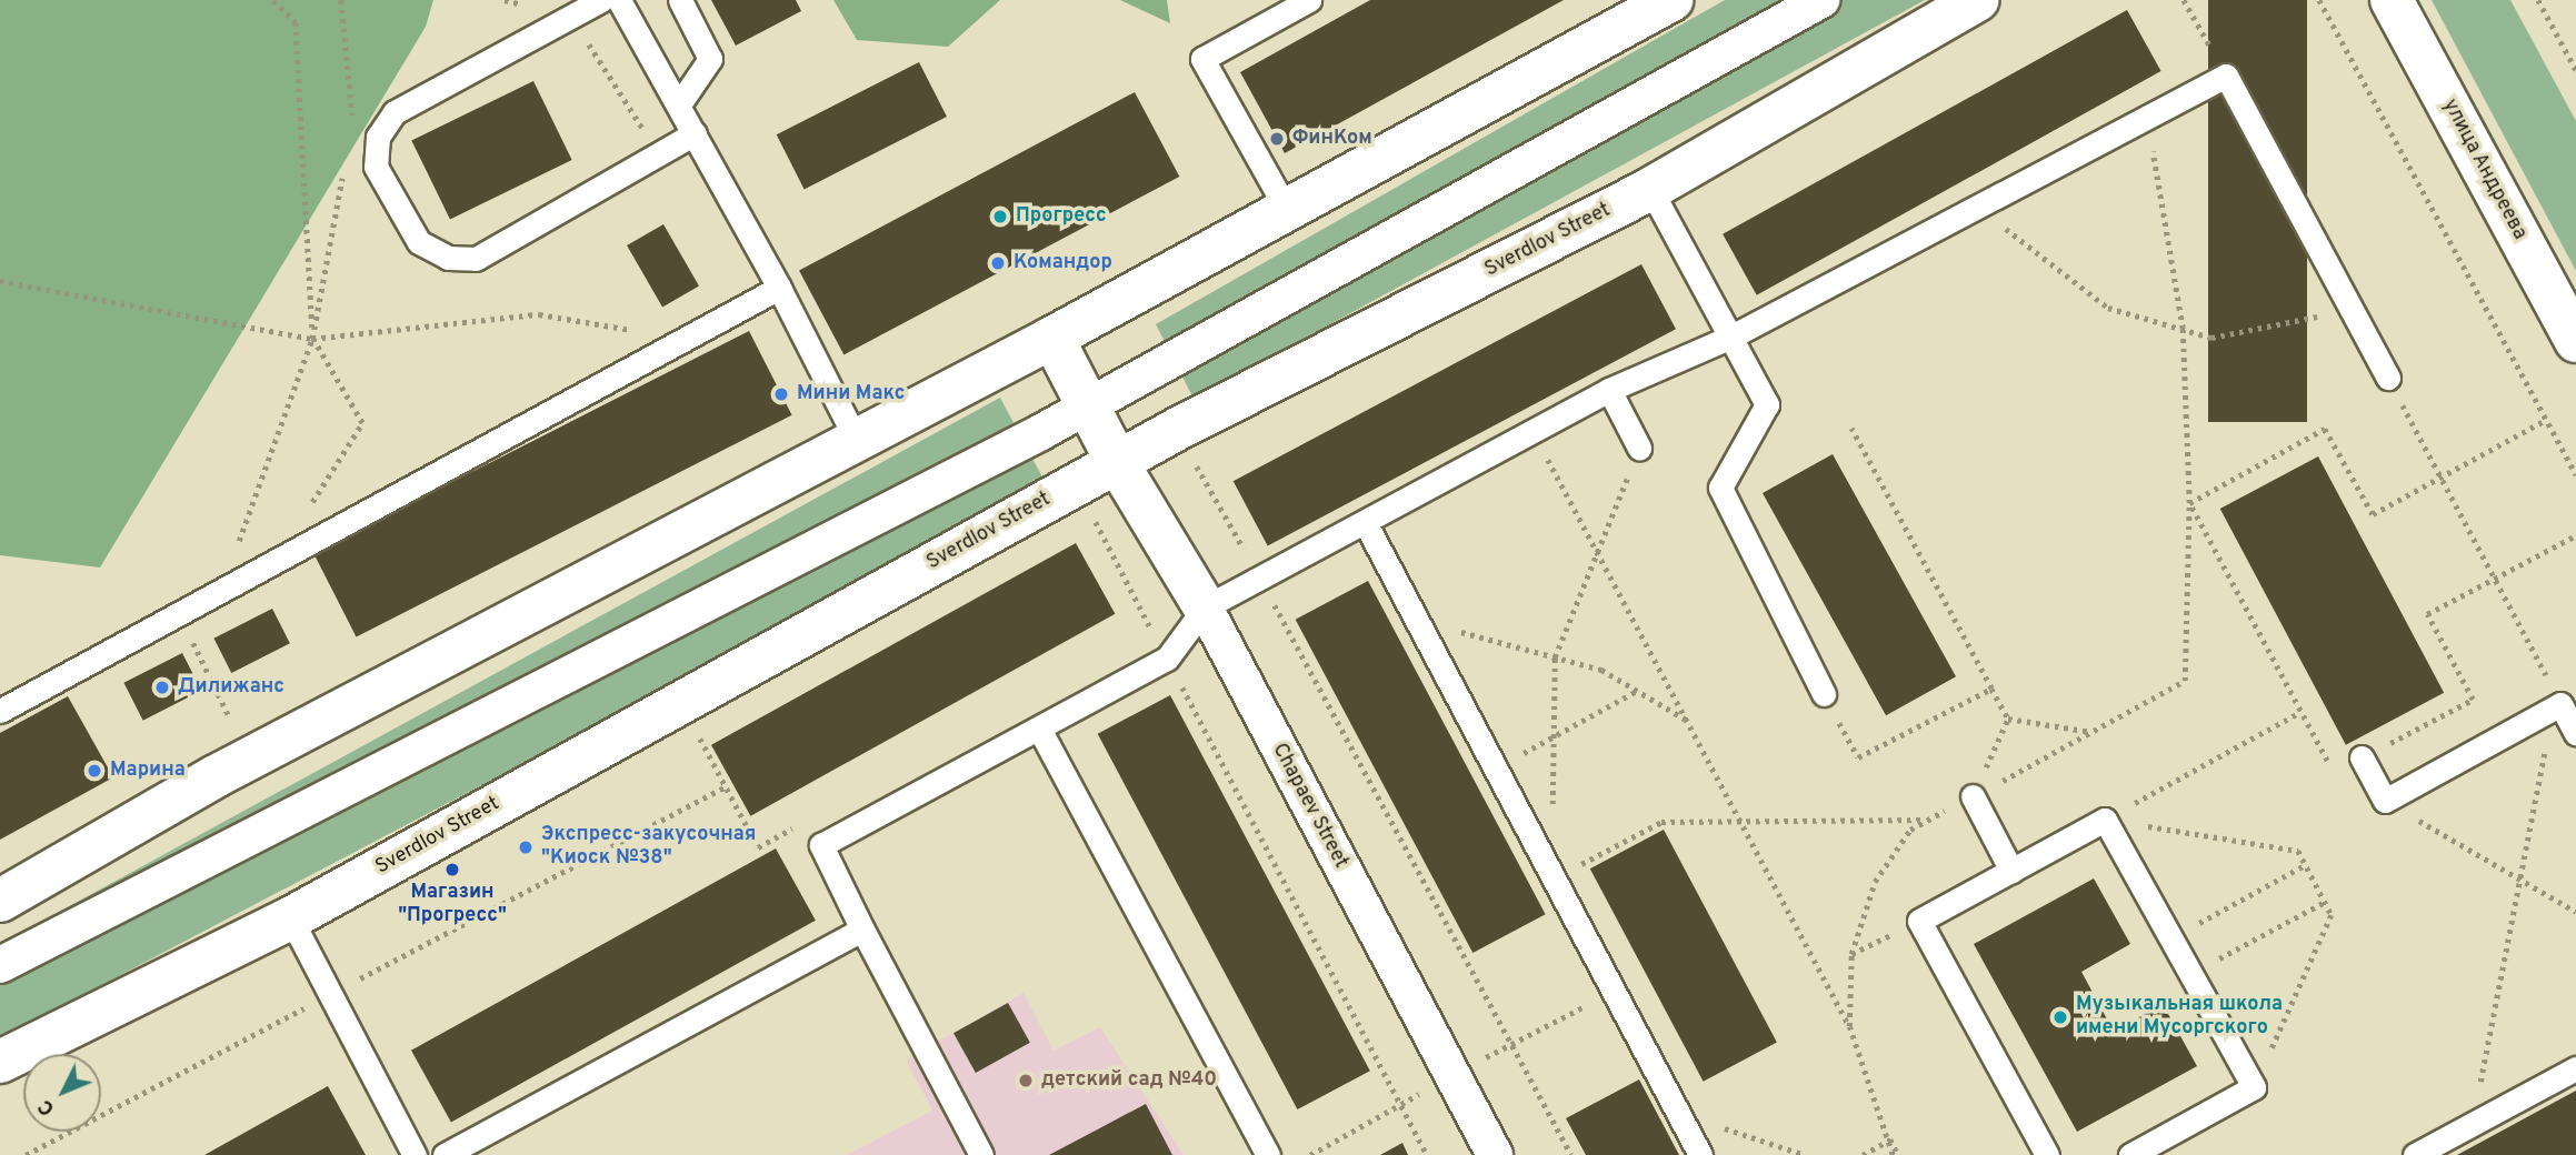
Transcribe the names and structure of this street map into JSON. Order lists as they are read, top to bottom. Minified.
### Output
{"streets":{"street":["улица Андреева","Sverdlov Street","Chapaev Street"]},"crossings":[["Sverdlov Street","Chapaev Street"]],"places":["ФинКом","Прогресс","Командор","Мини Макс","Дилижанс","Марина","Экспресс-закусочная \"Киоск №38\"","Магазин \"Прогресс\"","Музыкальная школа имени Мусоргского","детский сад №40"],"north":"bottom left"}
